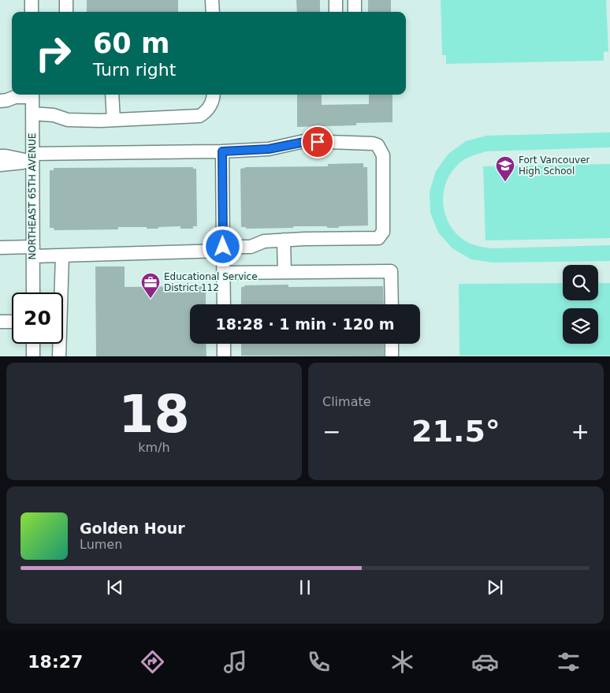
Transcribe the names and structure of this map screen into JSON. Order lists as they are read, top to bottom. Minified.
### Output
{"streets":{"street":["NORTHEAST 65TH AVENUE"]},"places":{"school or university":["Fort Vancouver High School"],"office":["Educational Service District 112"]},"page":{"turn":["60 m","Turn right"],"limit":"20","trip":"18:28 · 1 min · 120 m","tile":[["18","km/h"],"Climate"],"heat":["−","21.5°","+"],"song":["Golden Hour","Lumen"],"tabs":"18:27"}}
